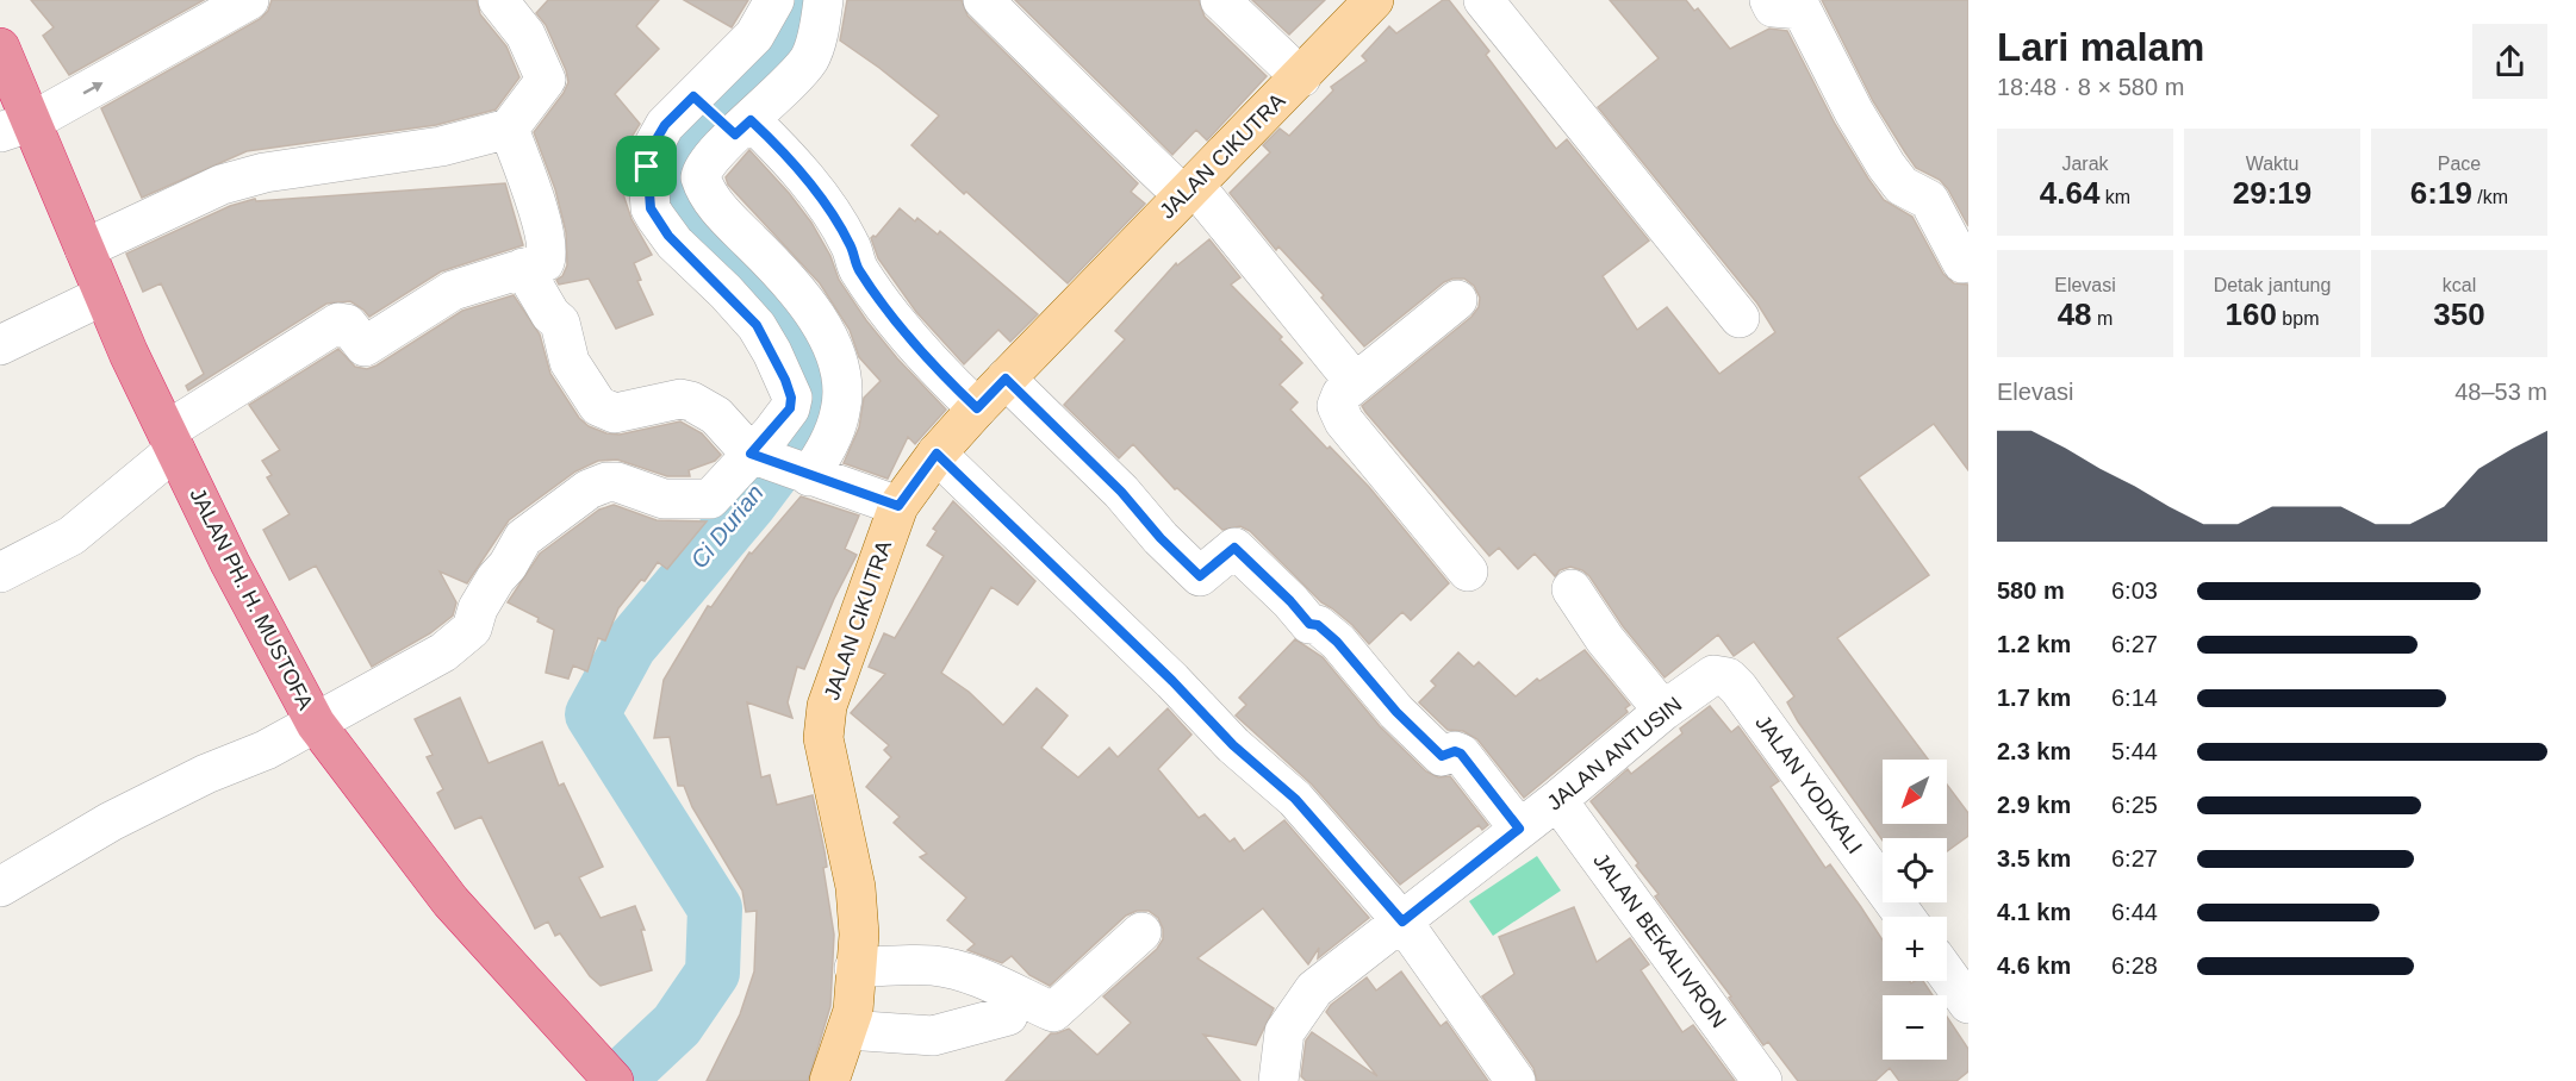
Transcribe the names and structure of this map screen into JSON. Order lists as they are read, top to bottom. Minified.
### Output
{"streets":{"highway":["JALAN PH. H. MUSTOFA"],"main road":["JALAN CIKUTRA"],"street":["JALAN ANTUSIN","JALAN YODKALI","JALAN BEKALIVRON"]},"crossings":[["JALAN ANTUSIN","JALAN YODKALI"],["JALAN ANTUSIN","JALAN BEKALIVRON"]],"water":["Ci Durian"],"north":"bottom left","page":{"heading":["Lari malam","18:48 · 8 × 580 m"],"stats":[["Jarak","4.64 km"],["Waktu","29:19"],["Pace","6:19 /km"],["Elevasi","48 m"],["Detak jantung","160 bpm"],["kcal","350"]],"chart":["Elevasi","48–53 m"],"list":[{"name":"580 m","note":"6:03"},{"name":"1.2 km","note":"6:27"},{"name":"1.7 km","note":"6:14"},{"name":"2.3 km","note":"5:44"},{"name":"2.9 km","note":"6:25"},{"name":"3.5 km","note":"6:27"},{"name":"4.1 km","note":"6:44"},{"name":"4.6 km","note":"6:28"}],"map_buttons":["+","−"]}}
